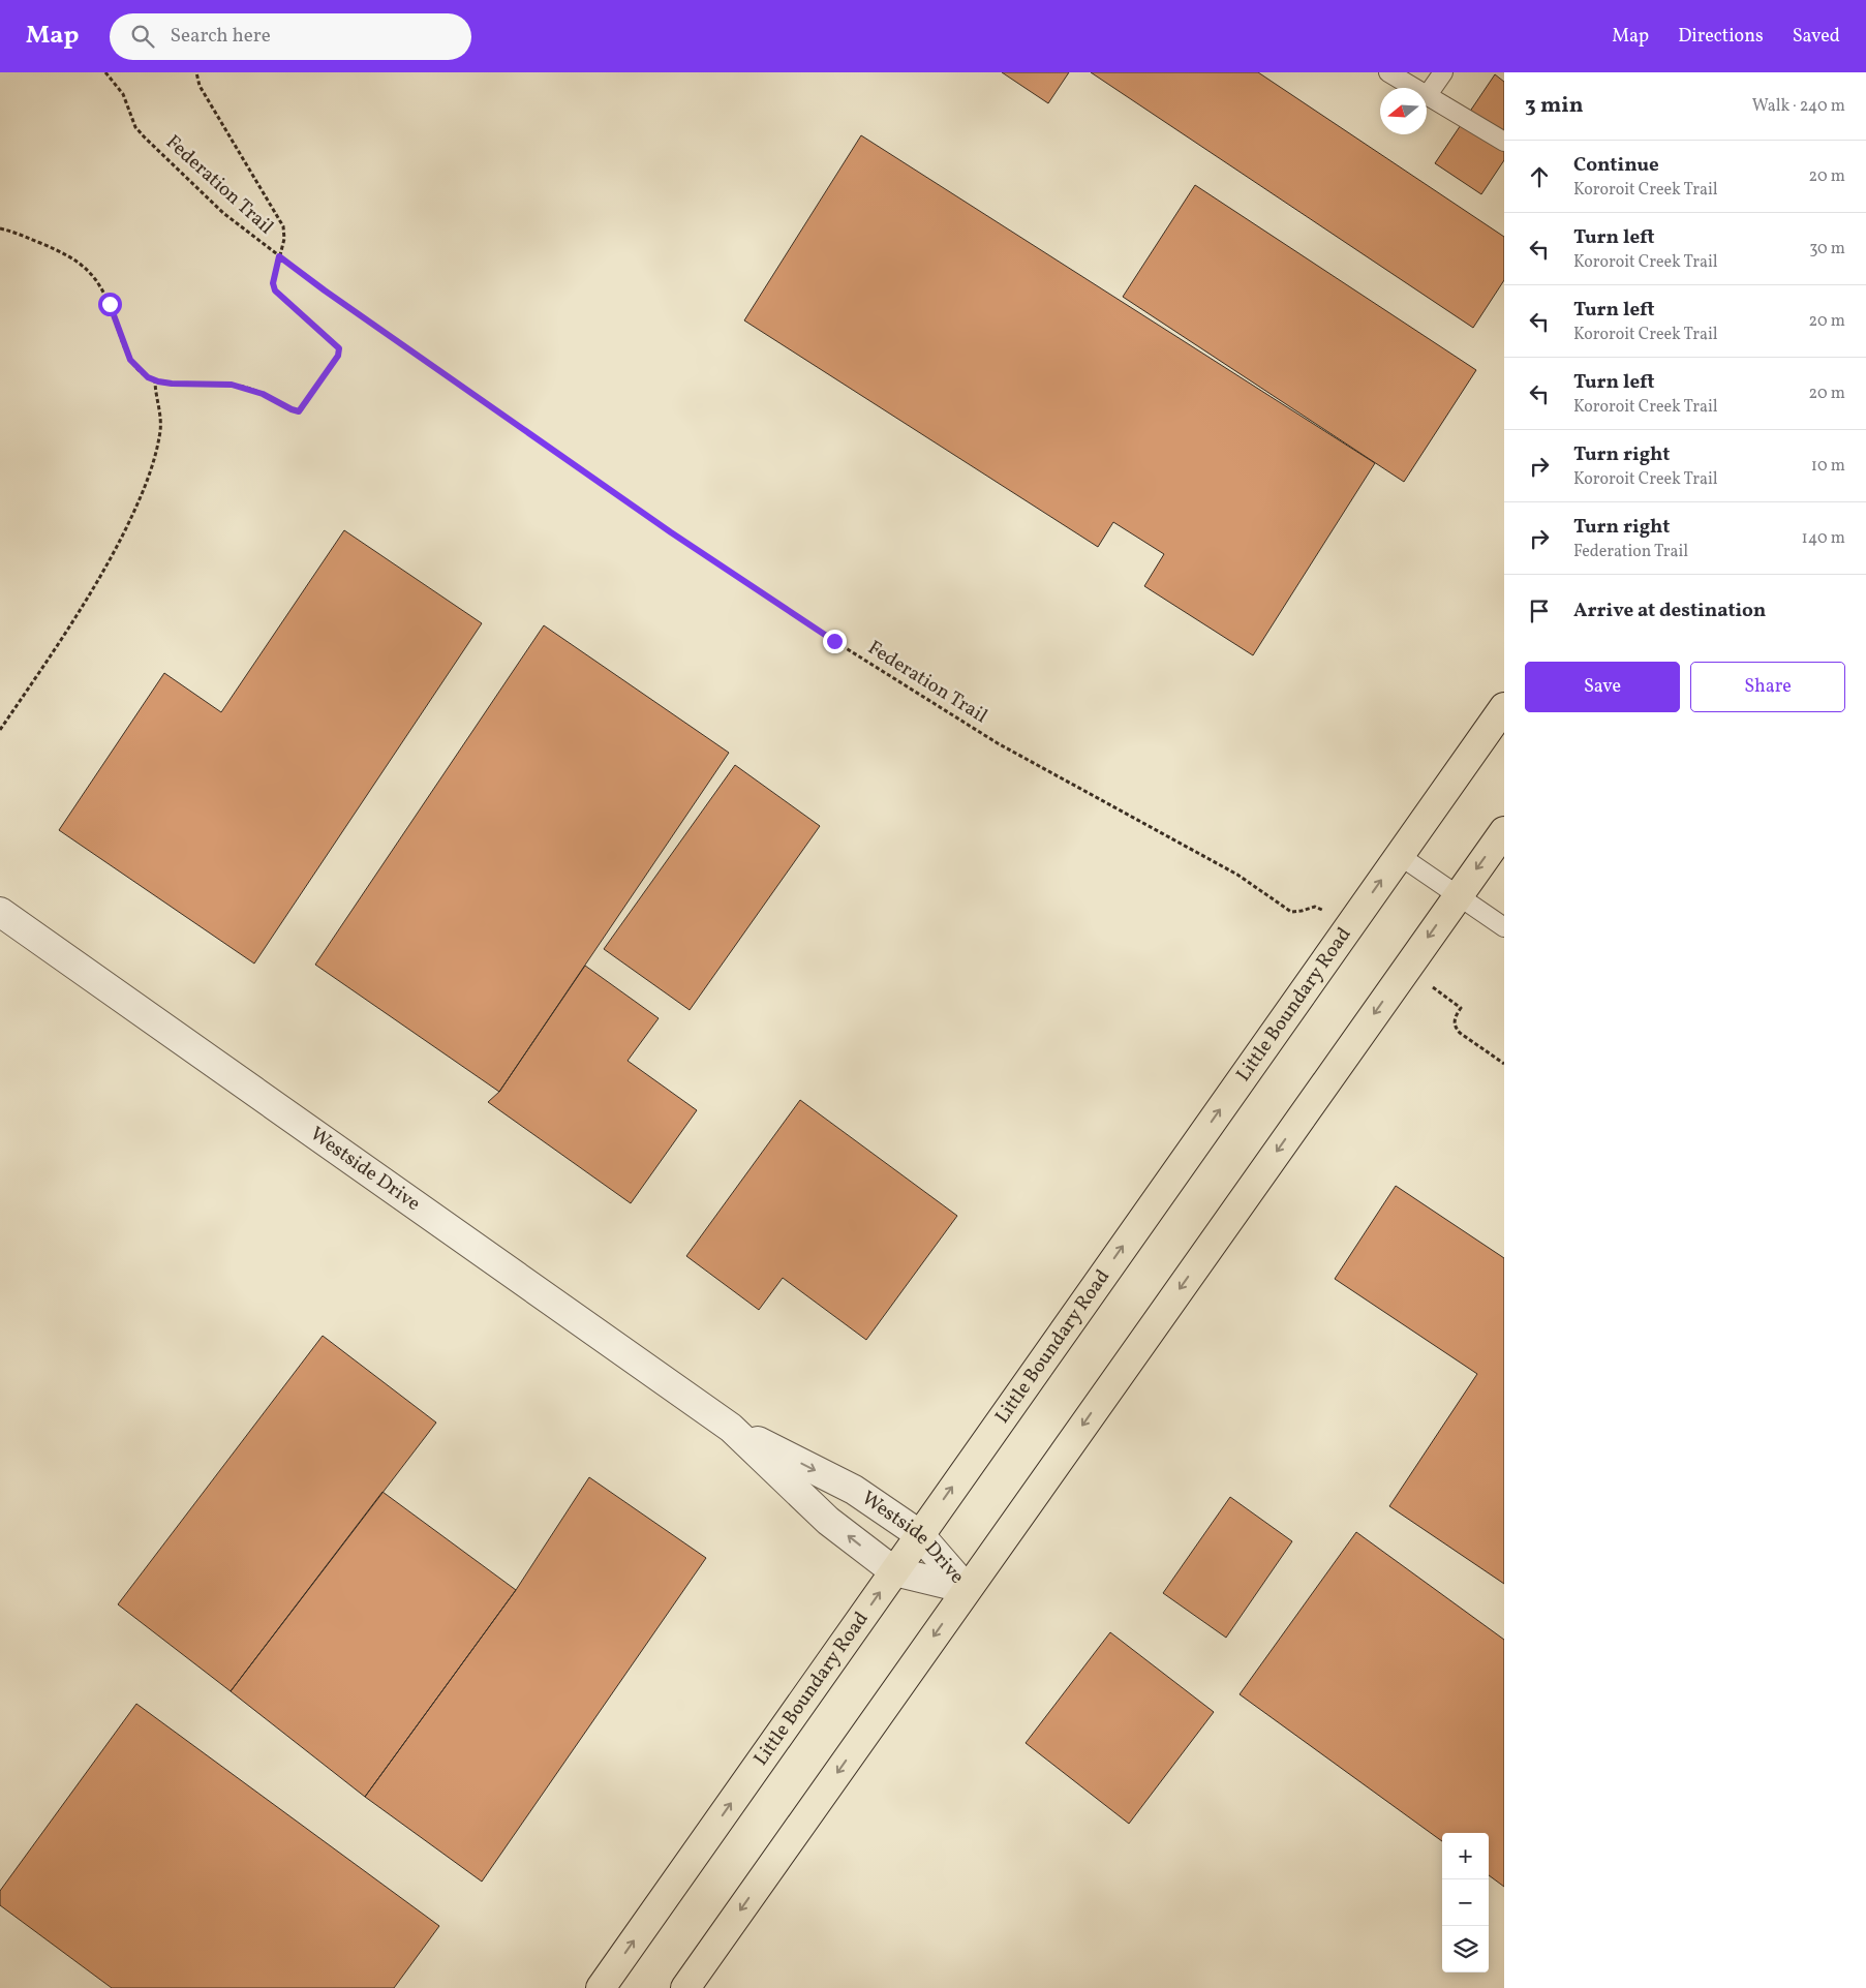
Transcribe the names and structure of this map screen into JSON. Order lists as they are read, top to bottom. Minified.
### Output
{"streets":{"main road":["Little Boundary Road"],"street":["Westside Drive"],"path":["Federation Trail"]},"crossings":[["Little Boundary Road","Westside Drive"]],"north":"left","page":{"header":"Map","search":"Search here","nav":["Map","Directions","Saved"],"heading":["3 min","Walk · 240 m"],"list":[["Continue","Kororoit Creek Trail","20 m"],["Turn left","Kororoit Creek Trail","30 m"],["Turn left","Kororoit Creek Trail","20 m"],["Turn left","Kororoit Creek Trail","20 m"],["Turn right","Kororoit Creek Trail","10 m"],["Turn right","Federation Trail","140 m"],"Arrive at destination"],"buttons":["Save","Share"],"map_buttons":["+","−"]}}
